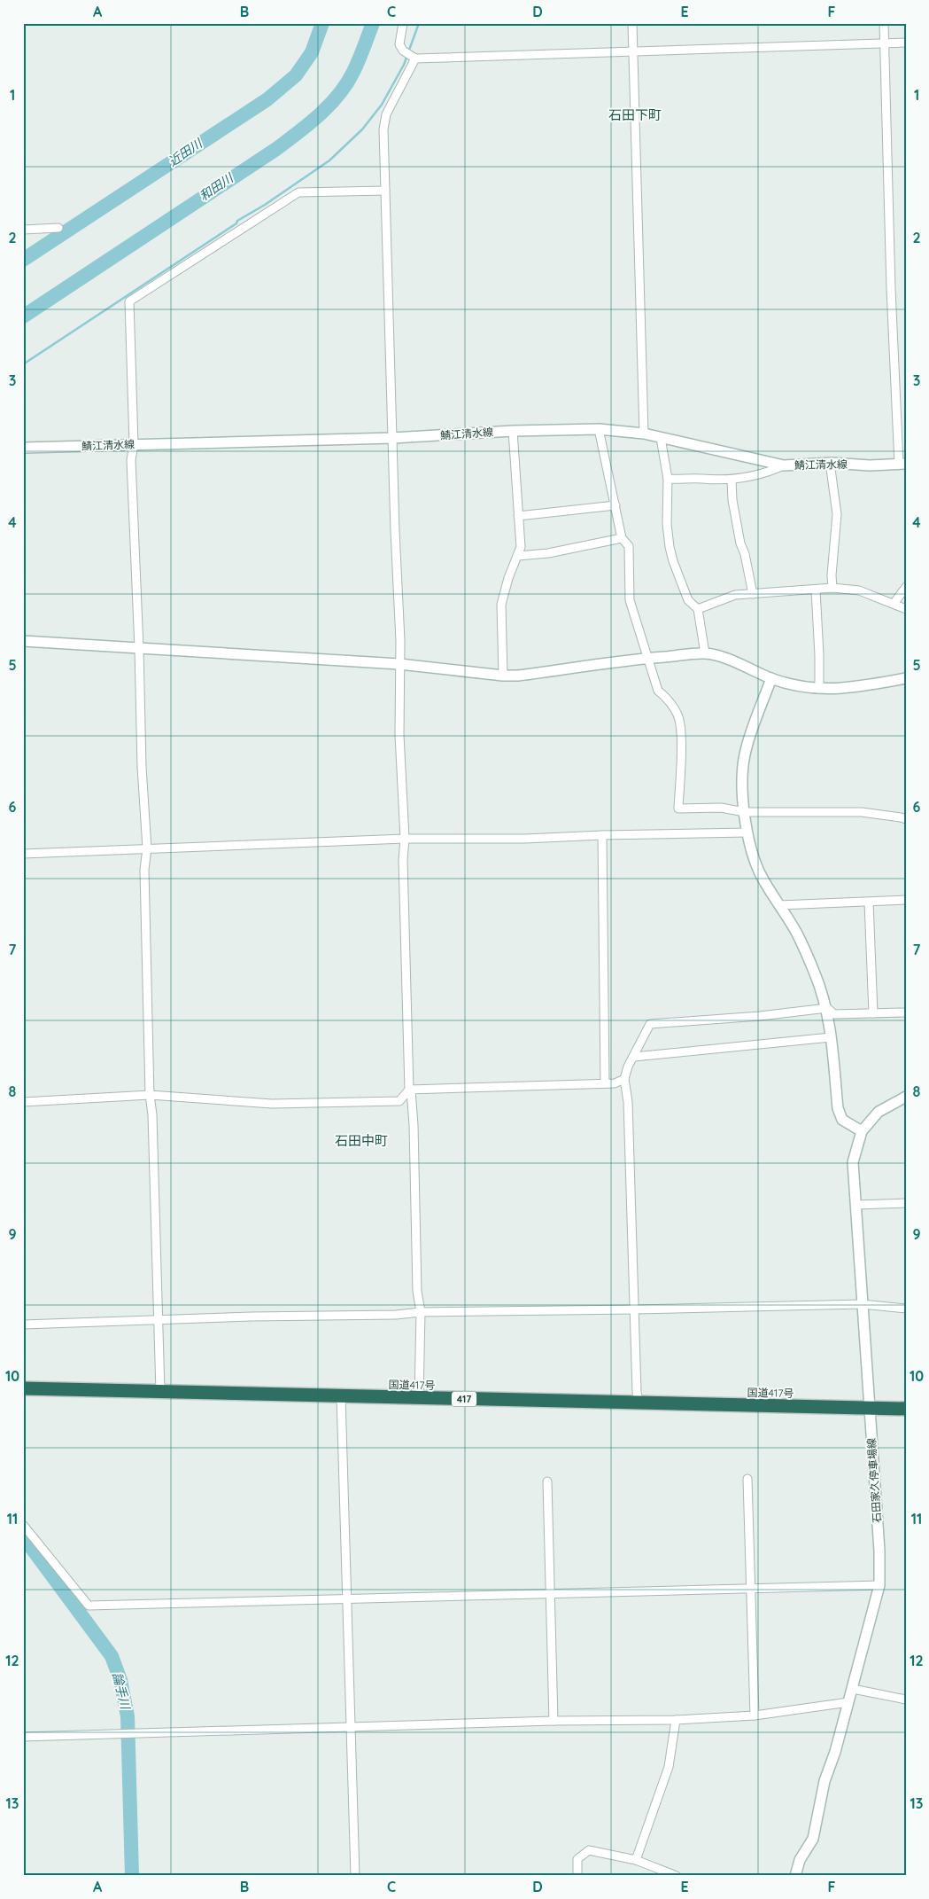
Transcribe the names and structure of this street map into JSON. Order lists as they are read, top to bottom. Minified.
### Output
{"streets":{"highway":["国道417号","417"],"main road":["鯖江清水線","石田家久停車場線"]},"crossings":[["国道417号","石田家久停車場線"]],"districts":["石田下町","石田中町"],"water":["近田川","和田川","論手川"],"grid":{"columns":["A","B","C","D","E","F"],"rows":["1","2","3","4","5","6","7","8","9","10","11","12","13"]}}
